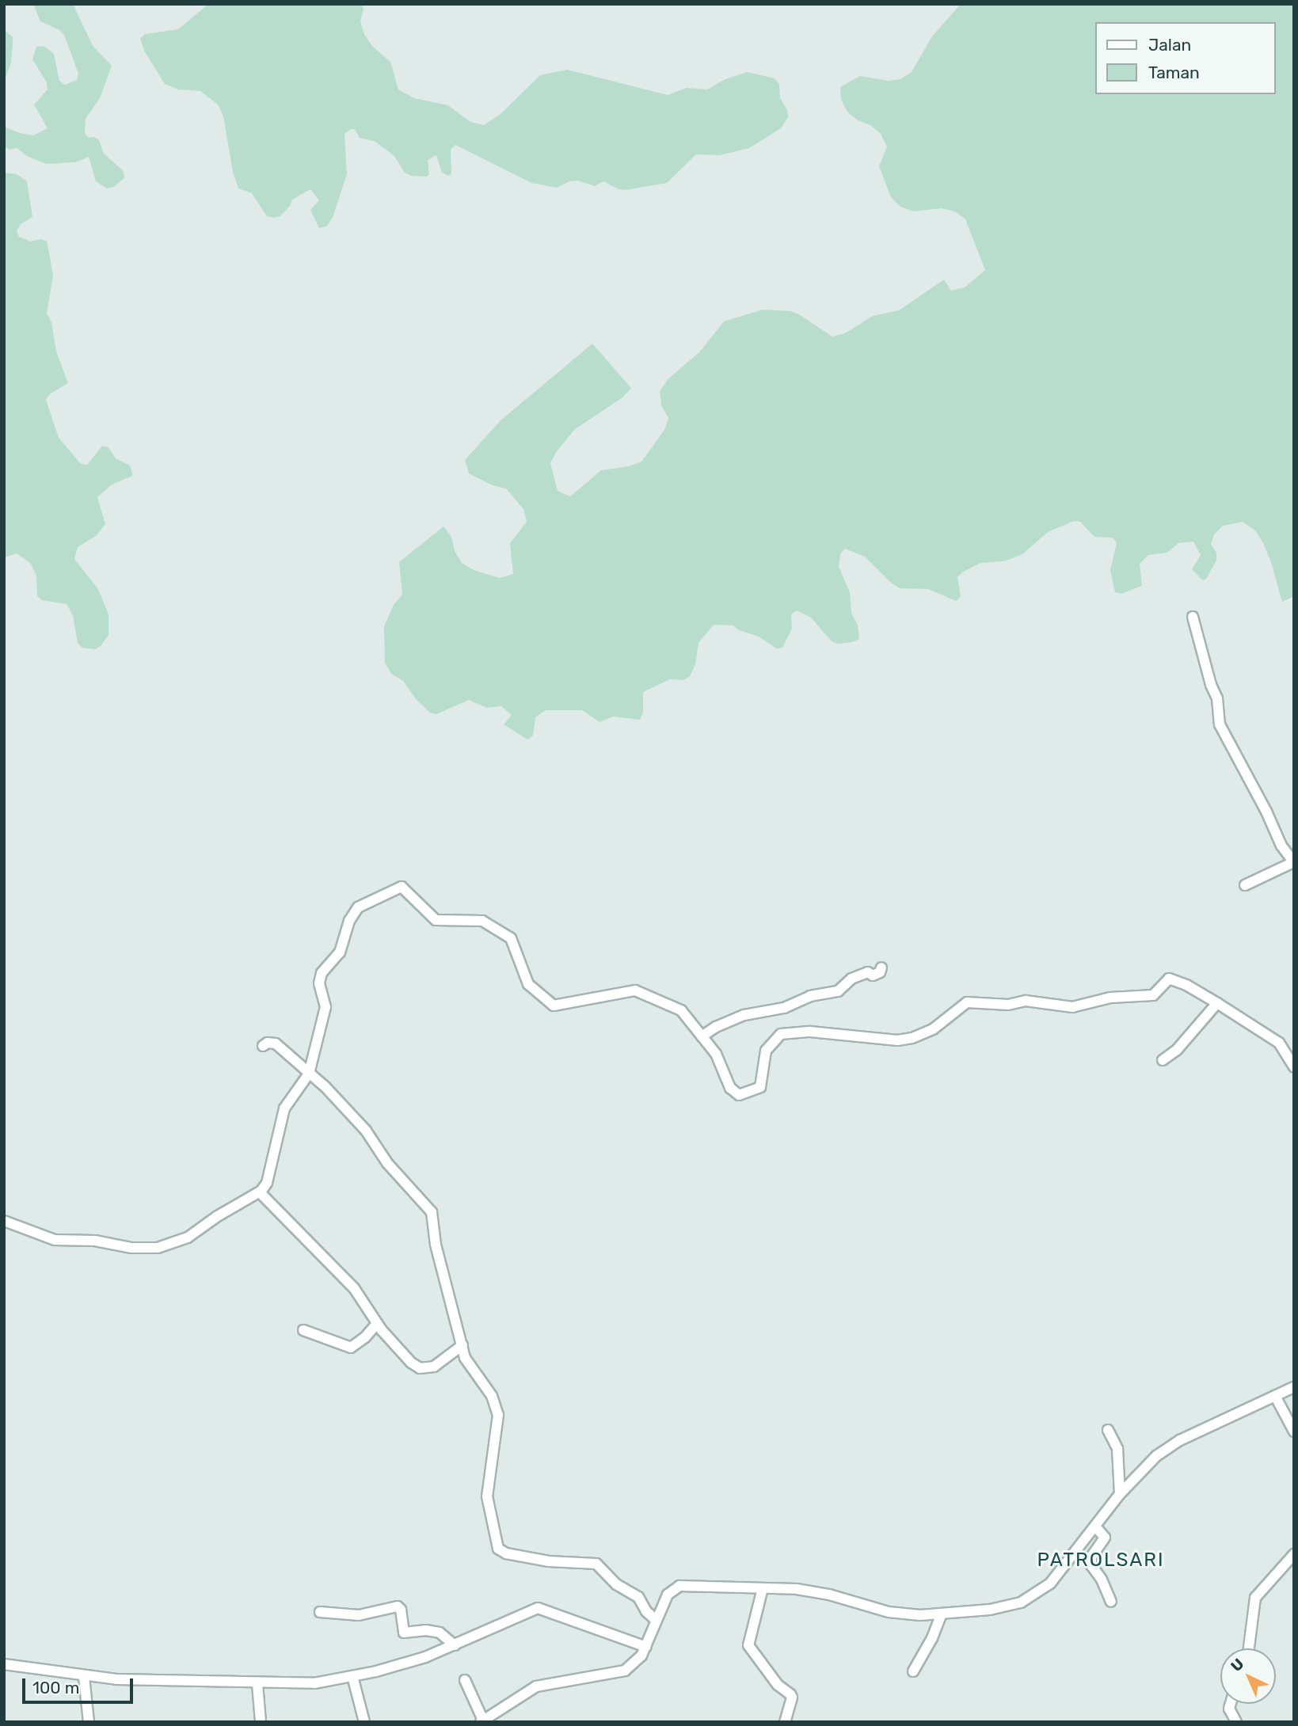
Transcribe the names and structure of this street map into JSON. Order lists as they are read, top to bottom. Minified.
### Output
{"districts":["PATROLSARI"],"legend":["Jalan","Taman"],"scale_bar":"100 m","north":"top left"}
